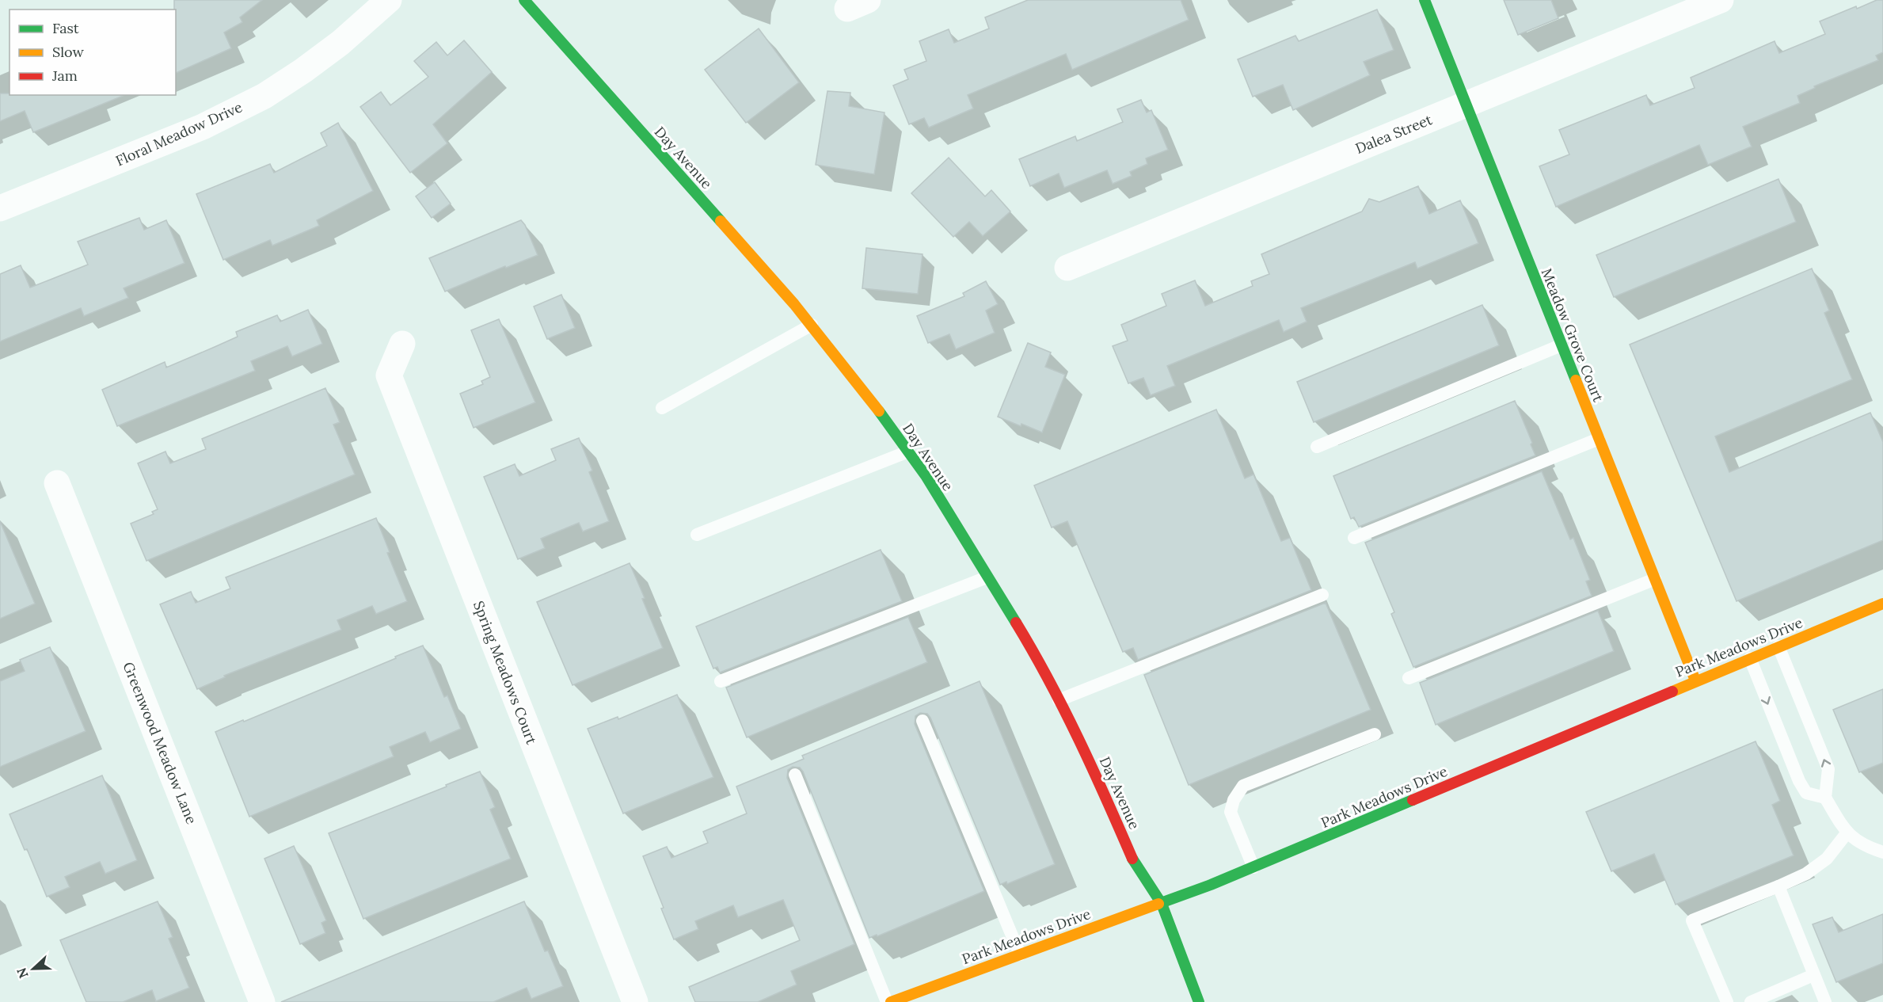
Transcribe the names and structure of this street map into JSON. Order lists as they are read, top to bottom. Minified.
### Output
{"streets":{"street":["Floral Meadow Drive","Dalea Street","Day Avenue","Meadow Grove Court","Park Meadows Drive","Spring Meadows Court","Greenwood Meadow Lane"]},"crossings":[["Dalea Street","Meadow Grove Court"],["Day Avenue","Park Meadows Drive"],["Meadow Grove Court","Park Meadows Drive"]],"legend":["Fast","Slow","Jam"],"north":"left"}
